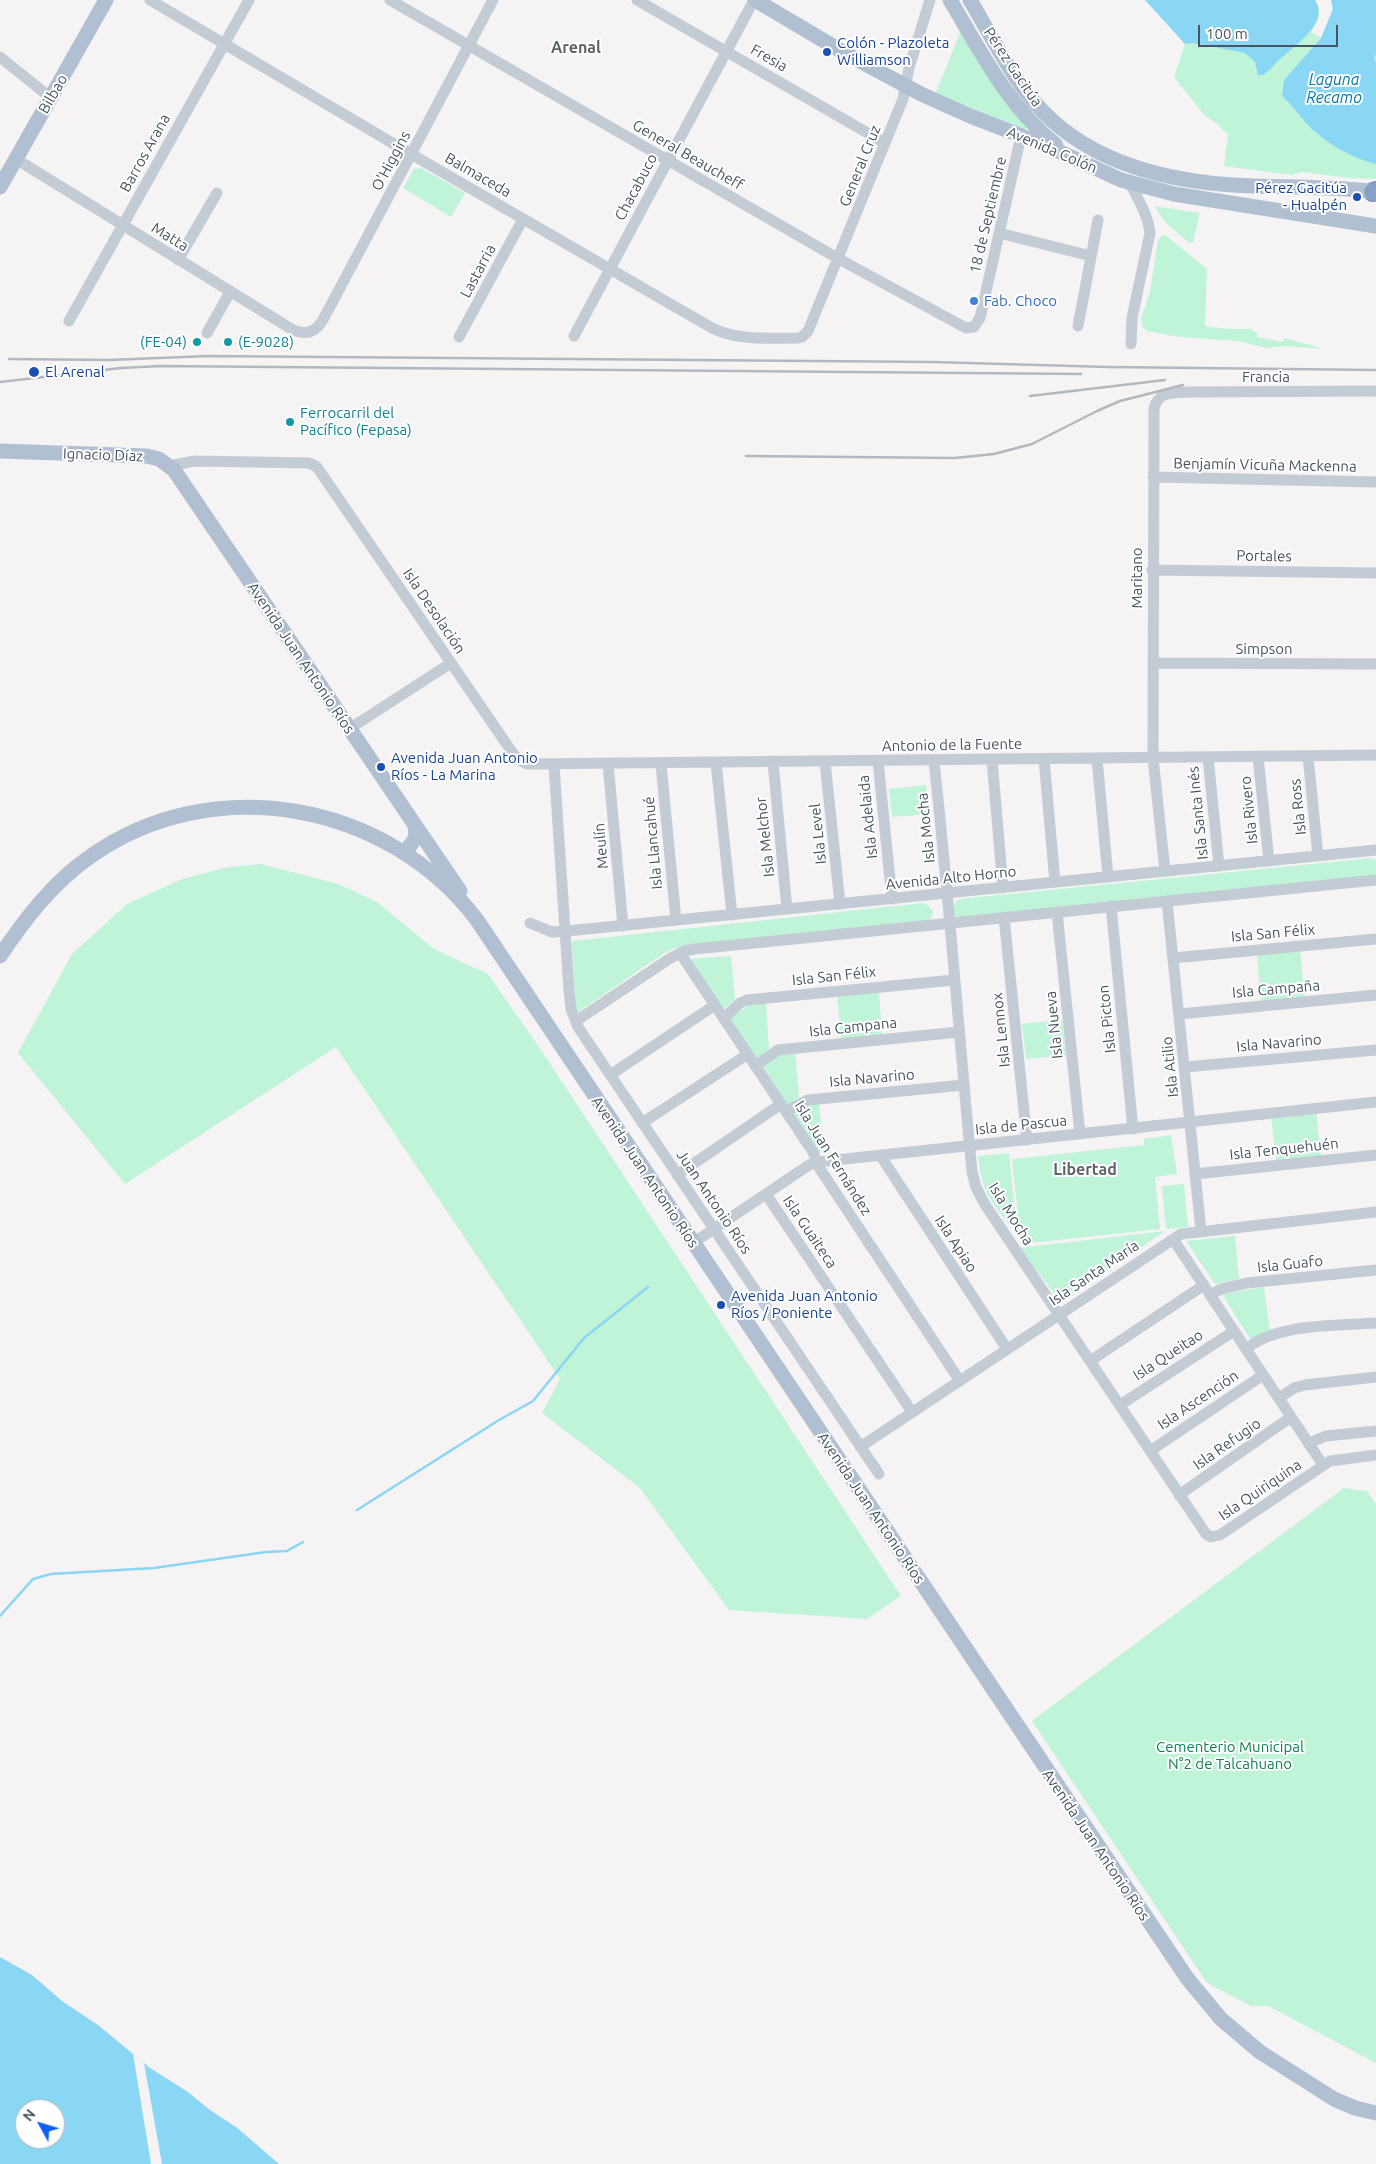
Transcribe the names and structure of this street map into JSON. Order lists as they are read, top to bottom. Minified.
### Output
{"streets":{"main road":["Pérez Gacitúa","Bilbao","Avenida Colón","Ignacio Díaz","Avenida Juan Antonio Ríos"],"street":["Fresia","Barros Arana","General Beaucheff","O'Higgins","General Cruz","Balmaceda","Chacabuco","18 de Septiembre","Matta","Lastarria","Francia","Benjamín Vicuña Mackenna","Portales","Maritano","Isla Desolación","Simpson","Antonio de la Fuente","Isla Ross","Isla Rivero","Isla Santa Inés","Isla Adelaida","Isla Mocha","Isla Level","Isla Melchor","Isla Llancahué","Meulín","Avenida Alto Horno","Isla San Félix","Isla Campaña","Isla Picton","Isla Nueva","Isla Campana","Isla Lennox","Isla Navarino","Isla Atilio","Isla de Pascua","Isla Tenquehuén","Isla Juan Fernández","Juan Antonio Ríos","Isla Guaiteca","Isla Apiao","Isla Guafo","Isla Santa María","Isla Queitao","Isla Ascención","Isla Refugio","Isla Quiriquina"]},"crossings":[["Fresia","General Cruz"],["Fresia","Chacabuco"],["Pérez Gacitúa","Avenida Colón"],["Bilbao","Matta"],["Avenida Colón","General Cruz"],["Avenida Colón","Chacabuco"],["Avenida Colón","18 de Septiembre"],["Barros Arana","Balmaceda"],["Barros Arana","Matta"],["General Beaucheff","O'Higgins"],["General Beaucheff","General Cruz"],["General Beaucheff","Chacabuco"],["General Beaucheff","18 de Septiembre"],["O'Higgins","Balmaceda"],["O'Higgins","Matta"],["General Cruz","Balmaceda"],["Balmaceda","Chacabuco"],["Balmaceda","Lastarria"],["Francia","Maritano"],["Ignacio Díaz","Isla Desolación"],["Ignacio Díaz","Avenida Juan Antonio Ríos"],["Benjamín Vicuña Mackenna","Maritano"],["Portales","Maritano"],["Maritano","Simpson"],["Maritano","Antonio de la Fuente"],["Isla Desolación","Avenida Juan Antonio Ríos"],["Isla Desolación","Antonio de la Fuente"],["Avenida Juan Antonio Ríos","Isla de Pascua"],["Antonio de la Fuente","Isla Ross"],["Antonio de la Fuente","Isla Rivero"],["Antonio de la Fuente","Isla Santa Inés"],["Antonio de la Fuente","Isla Adelaida"],["Antonio de la Fuente","Isla Mocha"],["Antonio de la Fuente","Isla Level"],["Antonio de la Fuente","Isla Melchor"],["Antonio de la Fuente","Isla Llancahué"],["Antonio de la Fuente","Meulín"],["Isla Ross","Avenida Alto Horno"],["Isla Rivero","Avenida Alto Horno"],["Isla Santa Inés","Avenida Alto Horno"],["Isla Adelaida","Avenida Alto Horno"],["Isla Mocha","Avenida Alto Horno"],["Isla Mocha","Isla San Félix"],["Isla Mocha","Isla Campana"],["Isla Mocha","Isla Navarino"],["Isla Mocha","Isla de Pascua"],["Isla Mocha","Isla Guafo"],["Isla Mocha","Isla Santa María"],["Isla Mocha","Isla Queitao"],["Isla Mocha","Isla Ascención"],["Isla Mocha","Isla Refugio"],["Isla Mocha","Isla Quiriquina"],["Isla Level","Avenida Alto Horno"],["Isla Melchor","Avenida Alto Horno"],["Isla Llancahué","Avenida Alto Horno"],["Meulín","Avenida Alto Horno"],["Avenida Alto Horno","Juan Antonio Ríos"],["Isla San Félix","Isla Atilio"],["Isla San Félix","Isla Juan Fernández"],["Isla Campaña","Isla Atilio"],["Isla Picton","Isla de Pascua"],["Isla Nueva","Isla de Pascua"],["Isla Campana","Isla Juan Fernández"],["Isla Lennox","Isla de Pascua"],["Isla Navarino","Isla Atilio"],["Isla Navarino","Isla Juan Fernández"],["Isla Navarino","Juan Antonio Ríos"],["Isla Atilio","Isla de Pascua"],["Isla Atilio","Isla Tenquehuén"],["Isla Atilio","Isla Santa María"],["Isla de Pascua","Isla Juan Fernández"],["Isla de Pascua","Juan Antonio Ríos"],["Isla de Pascua","Isla Guaiteca"],["Isla de Pascua","Isla Apiao"],["Isla Juan Fernández","Isla Santa María"],["Juan Antonio Ríos","Isla Santa María"],["Isla Guaiteca","Isla Santa María"],["Isla Apiao","Isla Santa María"]],"districts":["Arenal","Libertad"],"water":["Laguna Recamo"],"parks":["Cementerio Municipal N°2 de Talcahuano"],"places":["Colón - Plazoleta Williamson","Pérez Gacitúa - Hualpén","Fab. Choco","(FE-04)","(E-9028)","El Arenal","Ferrocarril del Pacífico (Fepasa)","Avenida Juan Antonio Ríos - La Marina","Avenida Juan Antonio Ríos / Poniente"],"scale_bar":"100 m","north":"top left"}
